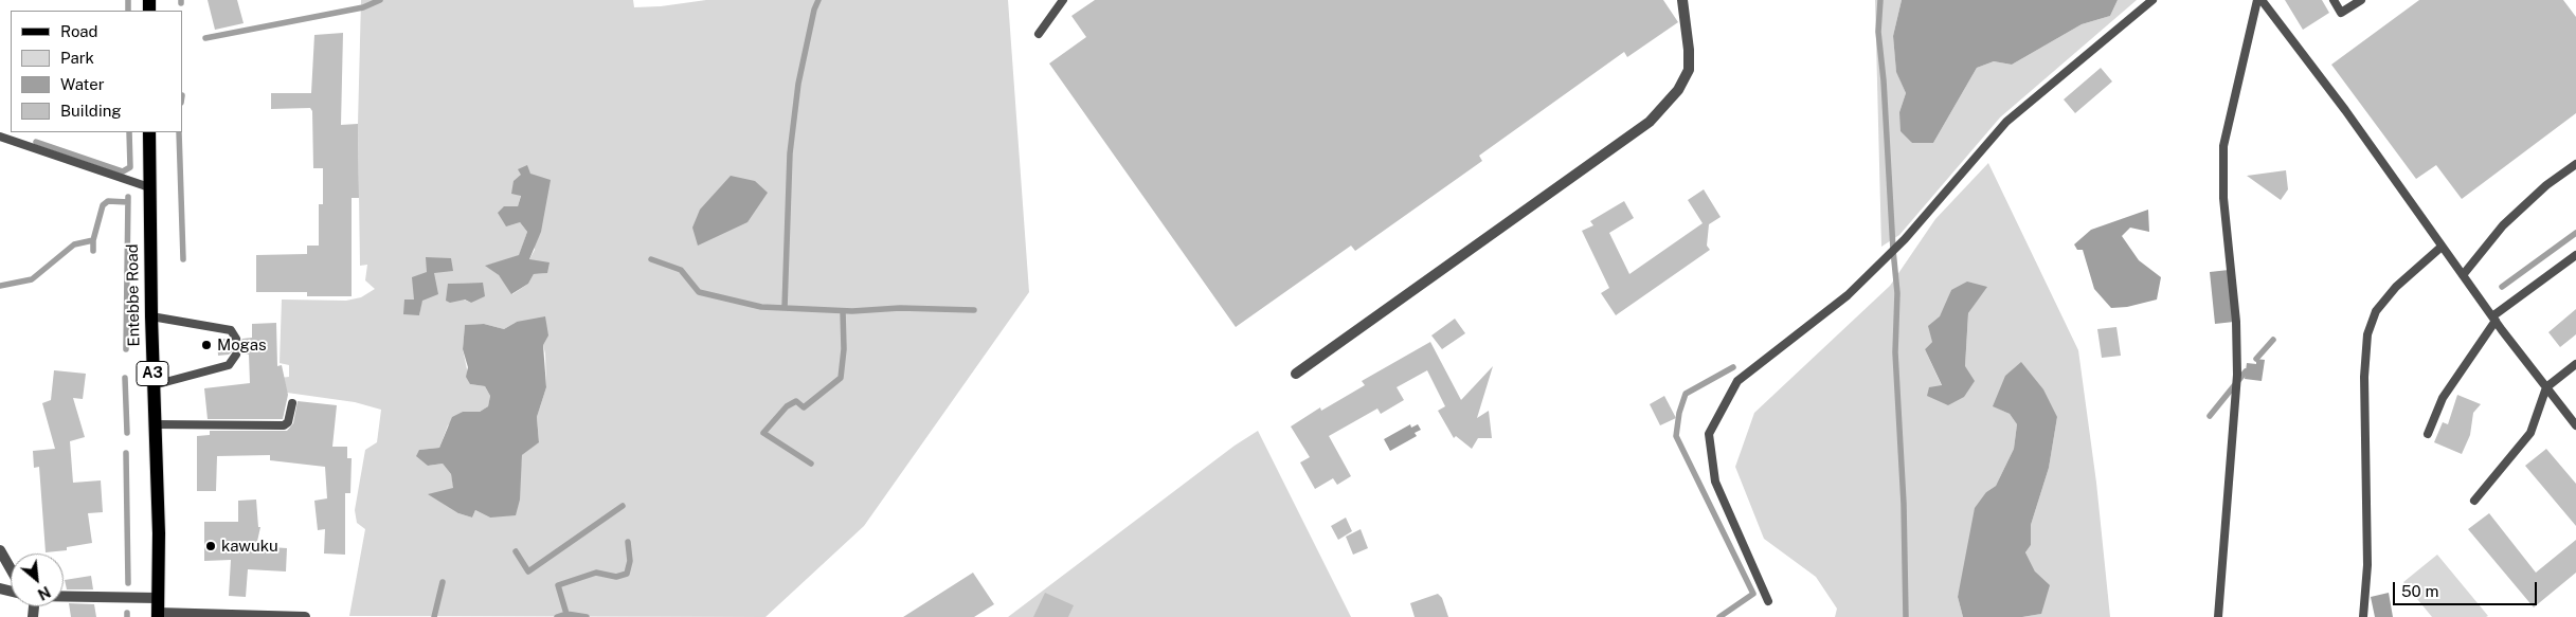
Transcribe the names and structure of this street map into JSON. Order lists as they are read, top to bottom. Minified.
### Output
{"streets":{"main road":["Entebbe Road","A3"]},"places":["Mogas","kawuku"],"legend":["Road","Park","Water","Building"],"scale_bar":"50 m","north":"bottom right"}
